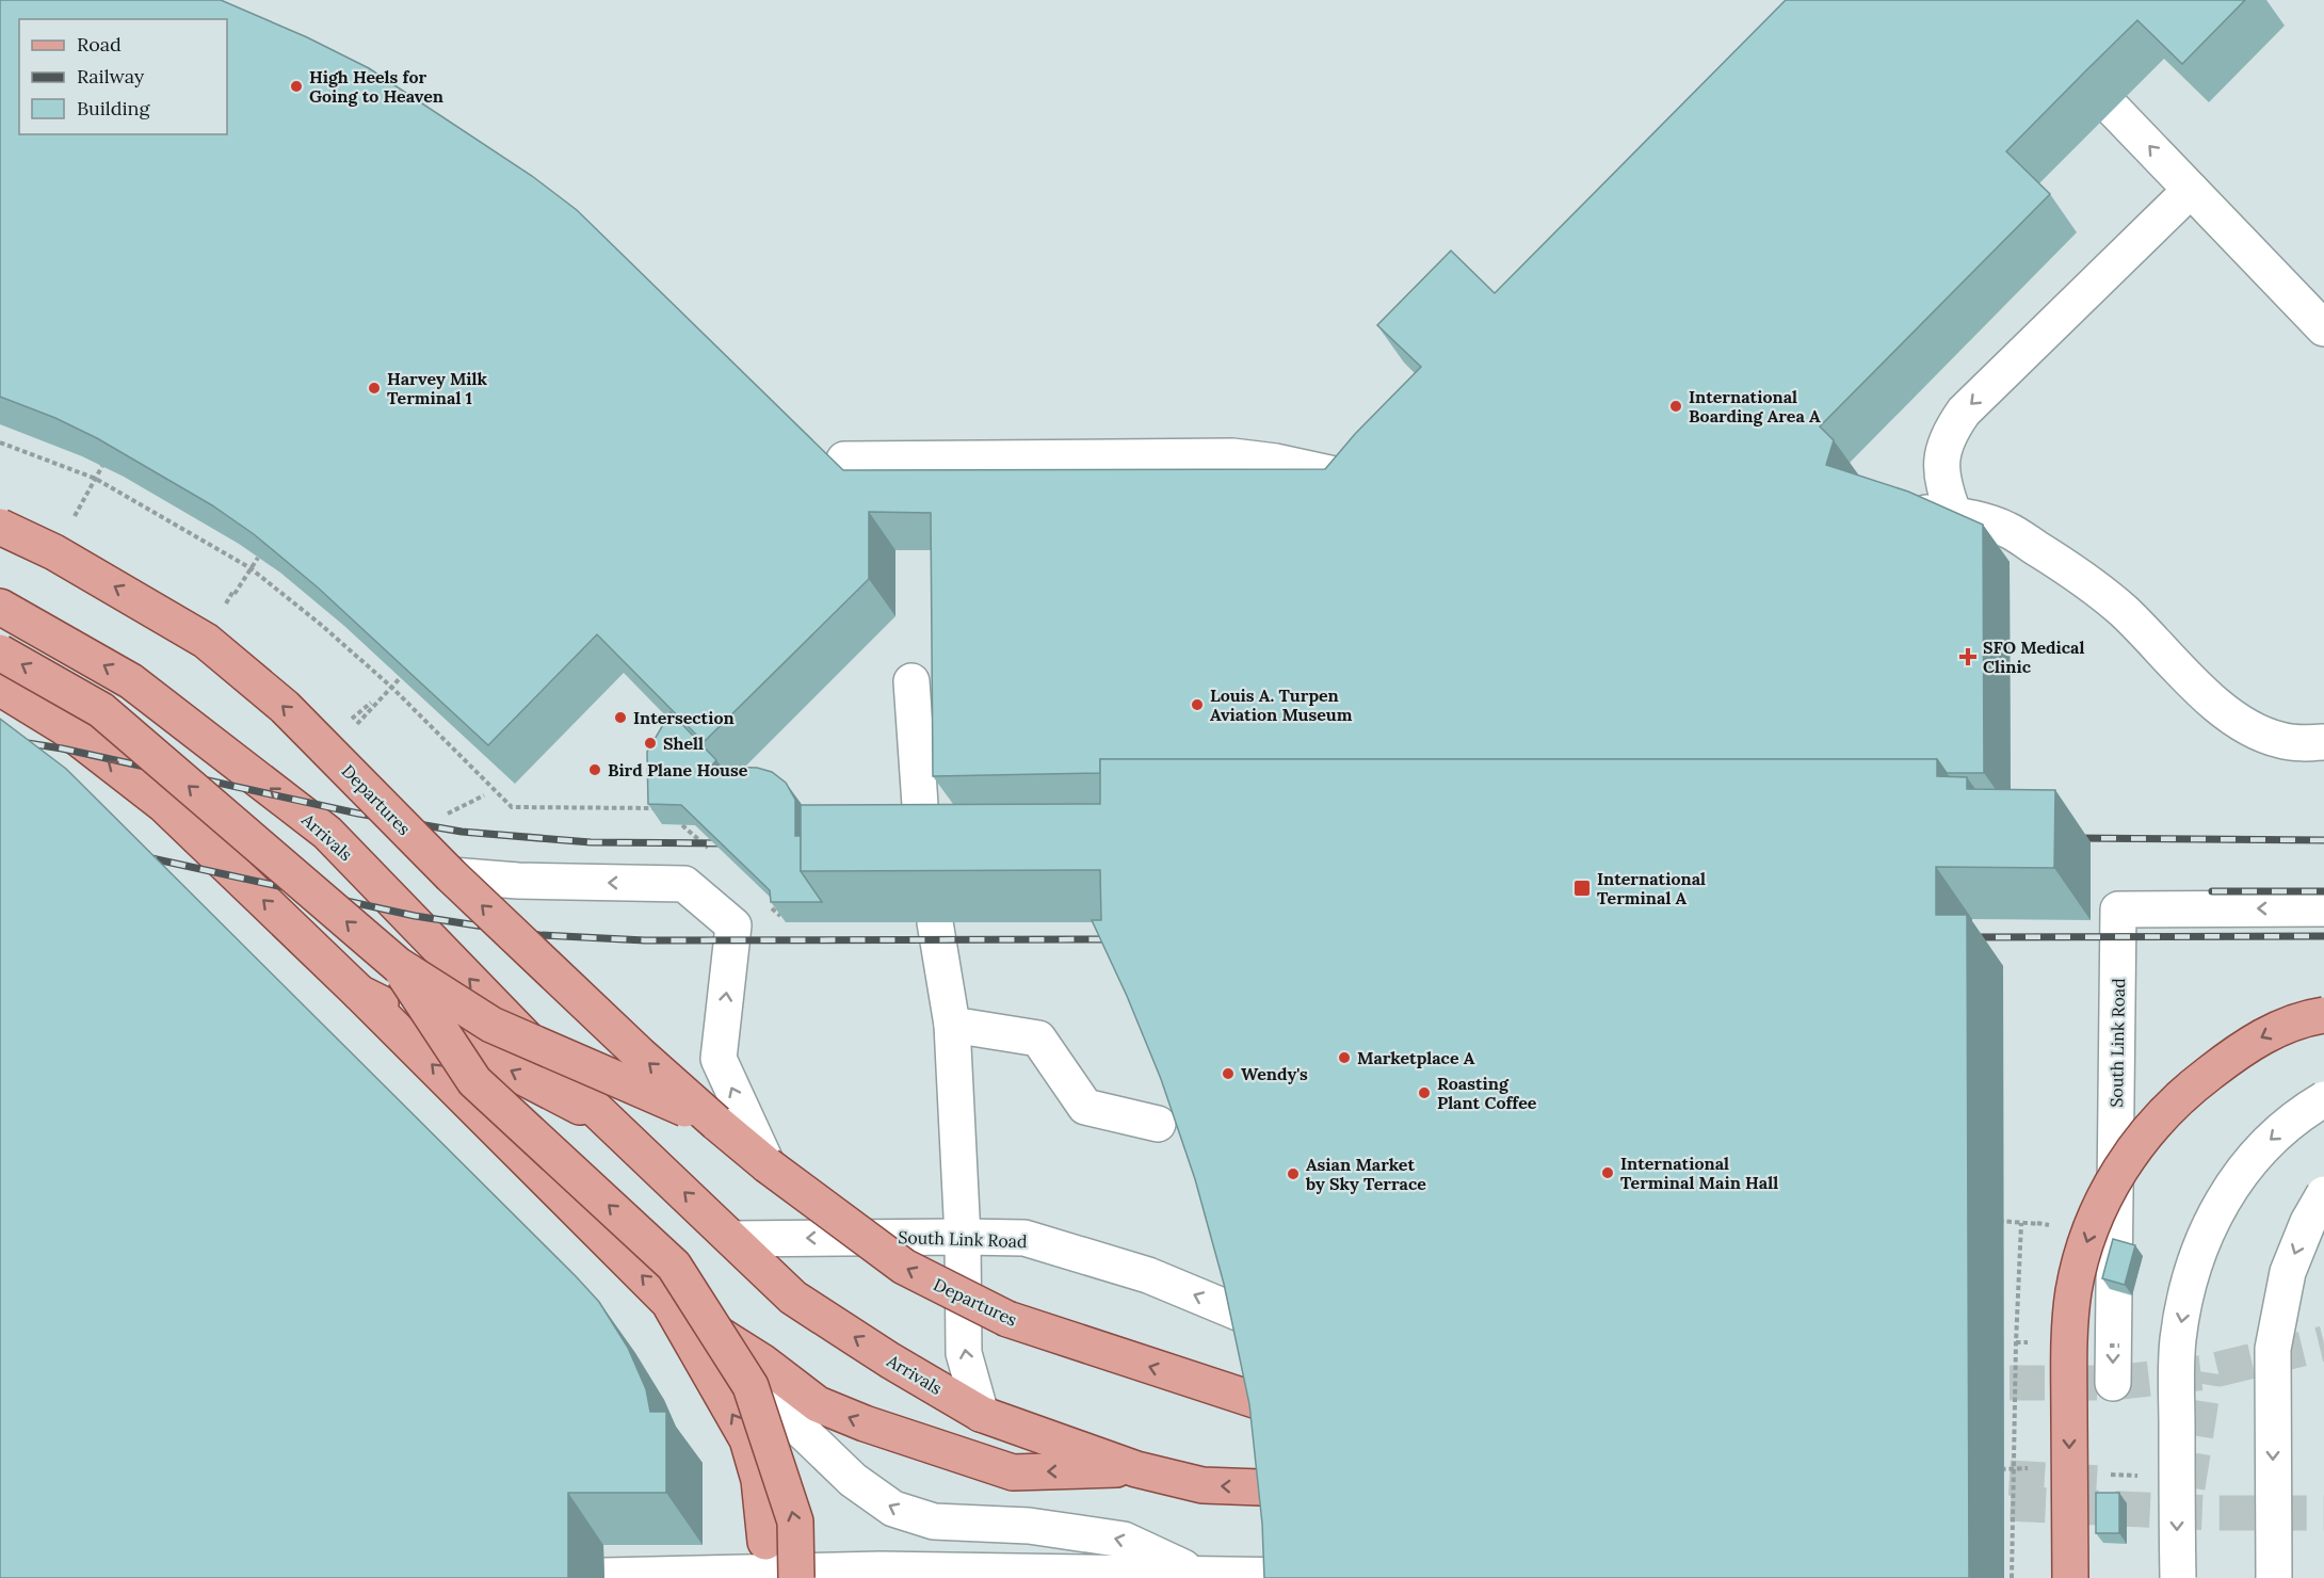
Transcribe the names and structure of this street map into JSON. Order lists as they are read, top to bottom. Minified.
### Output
{"streets":{"main road":["Departures","Arrivals"],"street":["South Link Road"]},"crossings":[["Arrivals","South Link Road"]],"places":{"other":["High Heels for Going to Heaven","Harvey Milk Terminal 1","International Boarding Area A","Louis A. Turpen Aviation Museum","Intersection","Shell","Bird Plane House","Marketplace A","Wendy's","Roasting Plant Coffee","International Terminal Main Hall","Asian Market by Sky Terrace"],"health":["SFO Medical Clinic"],"transit":["International Terminal A"]},"legend":["Road","Railway","Building"]}
